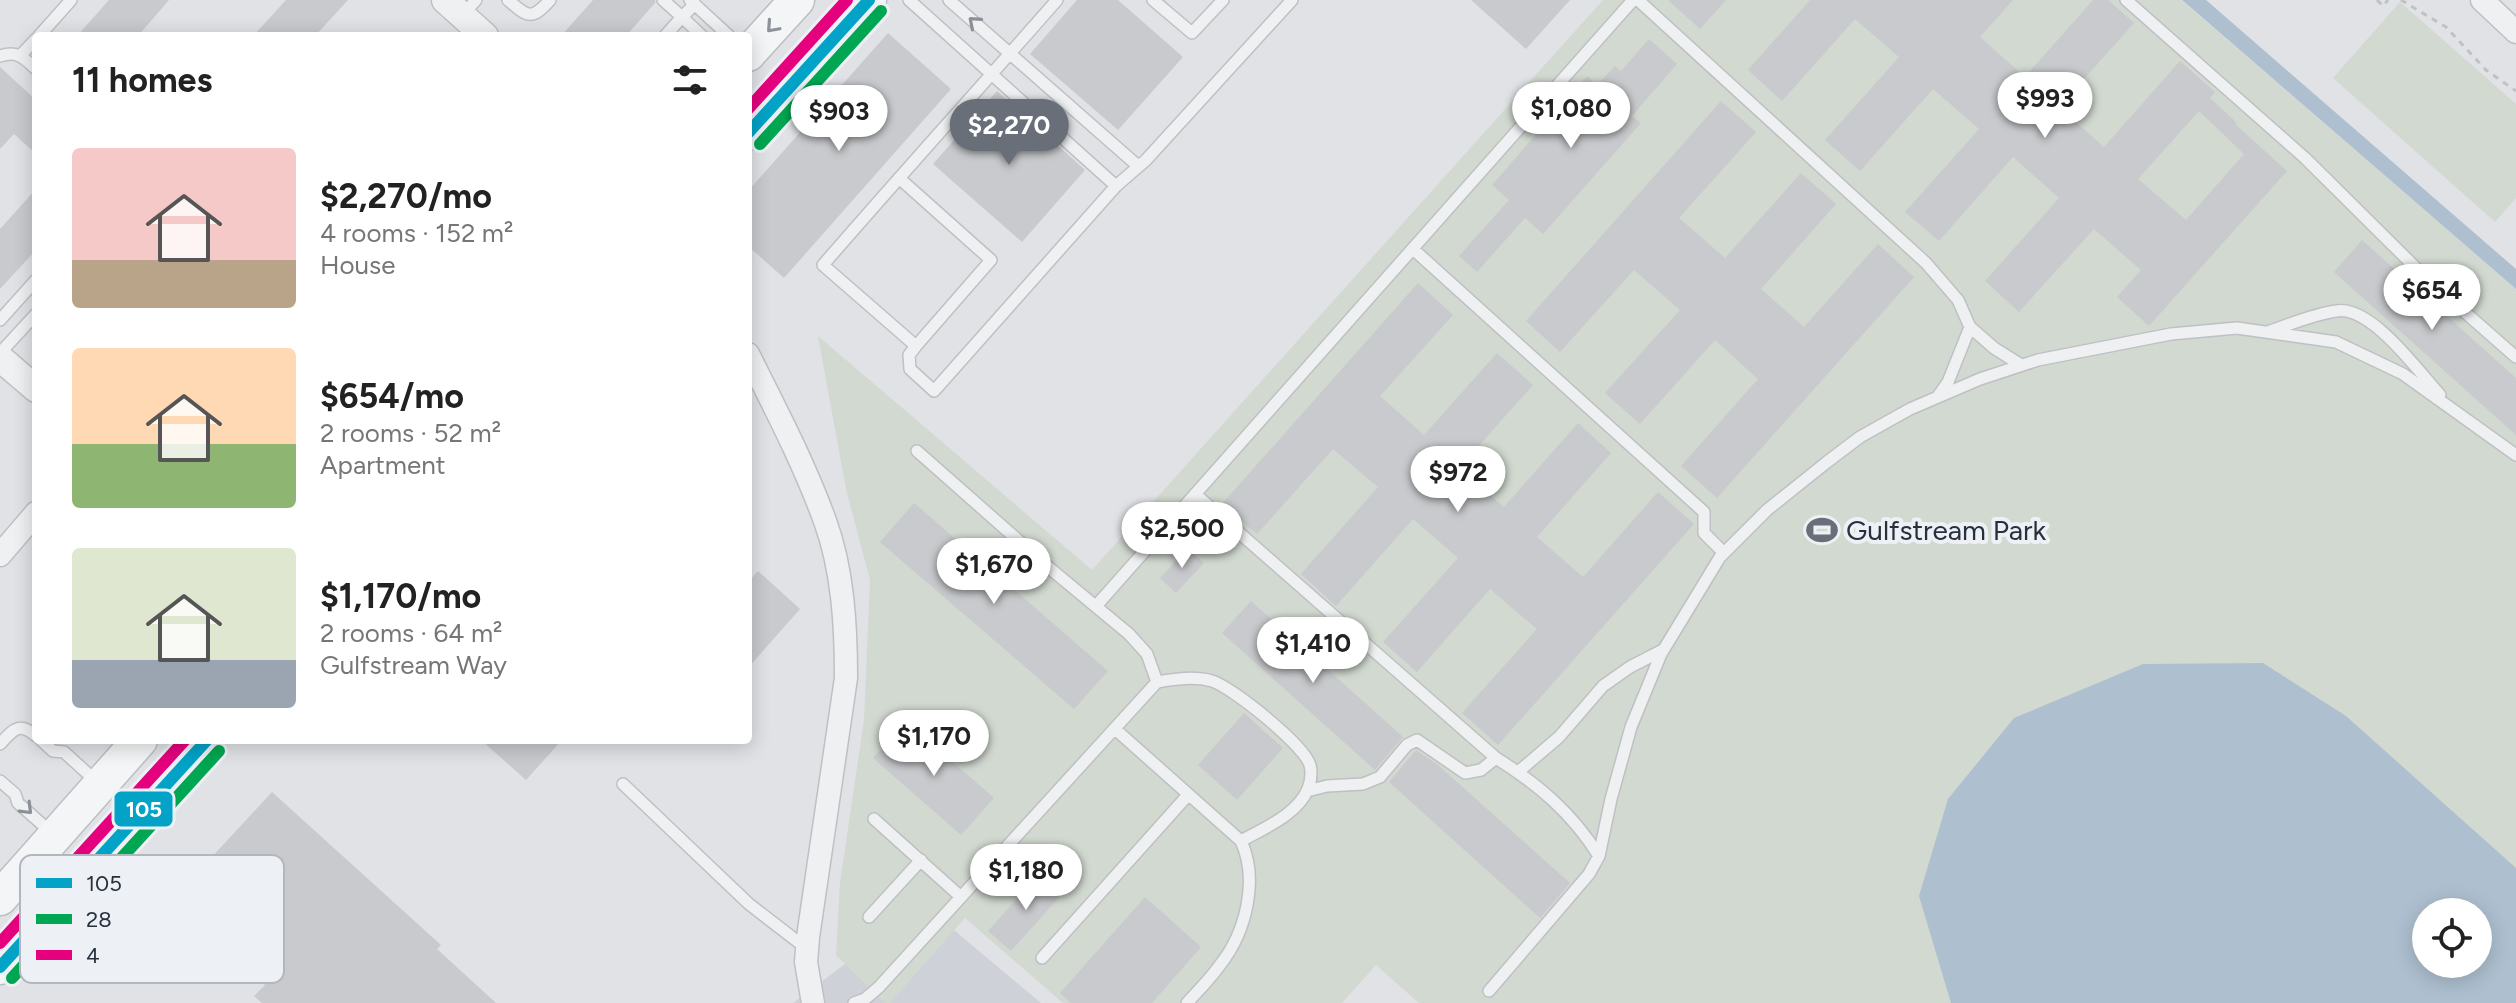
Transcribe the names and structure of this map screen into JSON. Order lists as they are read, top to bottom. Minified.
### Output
{"places":{"sports":["Gulfstream Park"]},"lines":["transit line 105","transit line 4","transit line 28"],"legend":["105","28","4"],"page":{"heading":"11 homes","price":["$993","$1,080","$903","$2,270","$654","$972","$2,500","$1,670","$1,410","$1,170","$1,180"],"list":[{"name":"$2,270/mo","note":"4 rooms · 152 m² · House"},{"name":"$654/mo","note":"2 rooms · 52 m² · Apartment"},{"name":"$1,170/mo","note":"2 rooms · 64 m² · Gulfstream Way"}]}}
